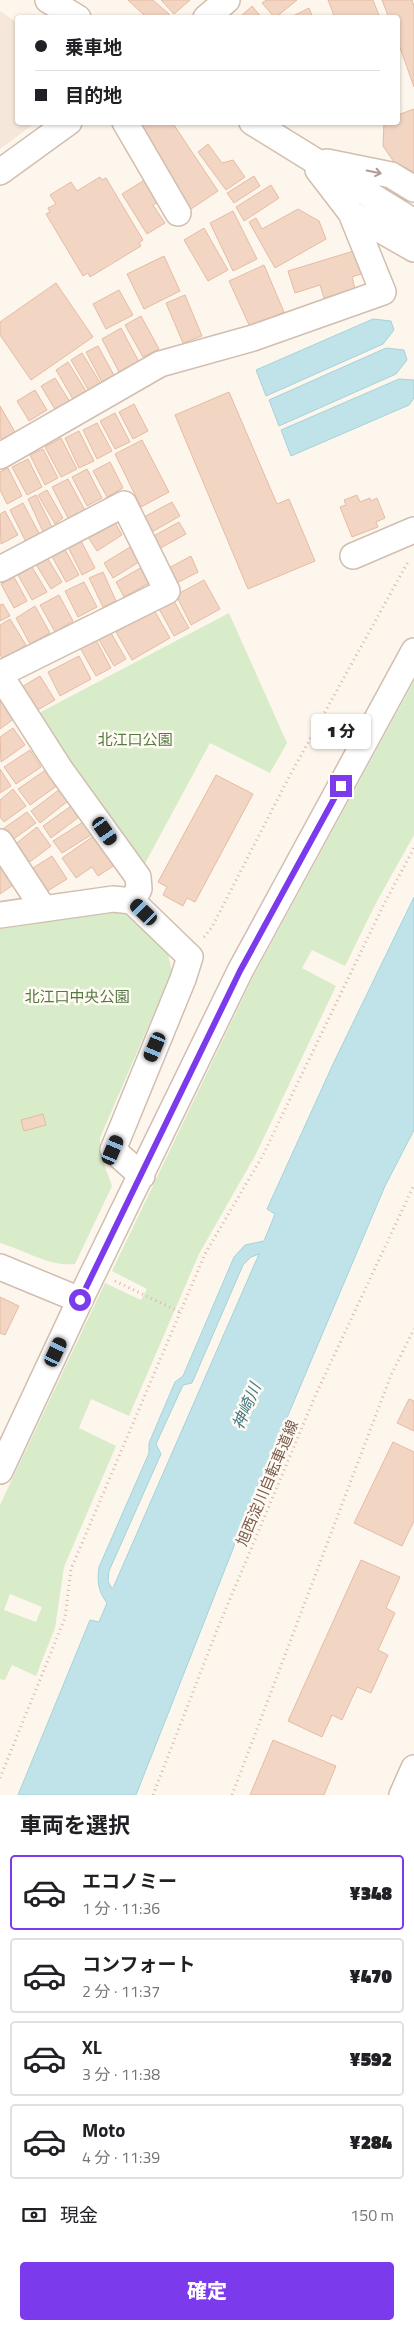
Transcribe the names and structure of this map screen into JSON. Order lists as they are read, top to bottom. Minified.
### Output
{"streets":{"path":["旭西淀川自転車道線"]},"water":["神崎川"],"parks":["北江口公園","北江口中央公園"],"page":{"banner":["乗車地","目的地"],"bubble":"1 分","heading":"車両を選択","list":[{"name":"エコノミー","note":"1 分 · 11:36","value":"¥348"},{"name":"コンフォート","note":"2 分 · 11:37","value":"¥470"},{"name":"XL","note":"3 分 · 11:38","value":"¥592"},{"name":"Moto","note":"4 分 · 11:39","value":"¥284"}],"pay":["現金","150 m"],"buttons":"確定"}}
